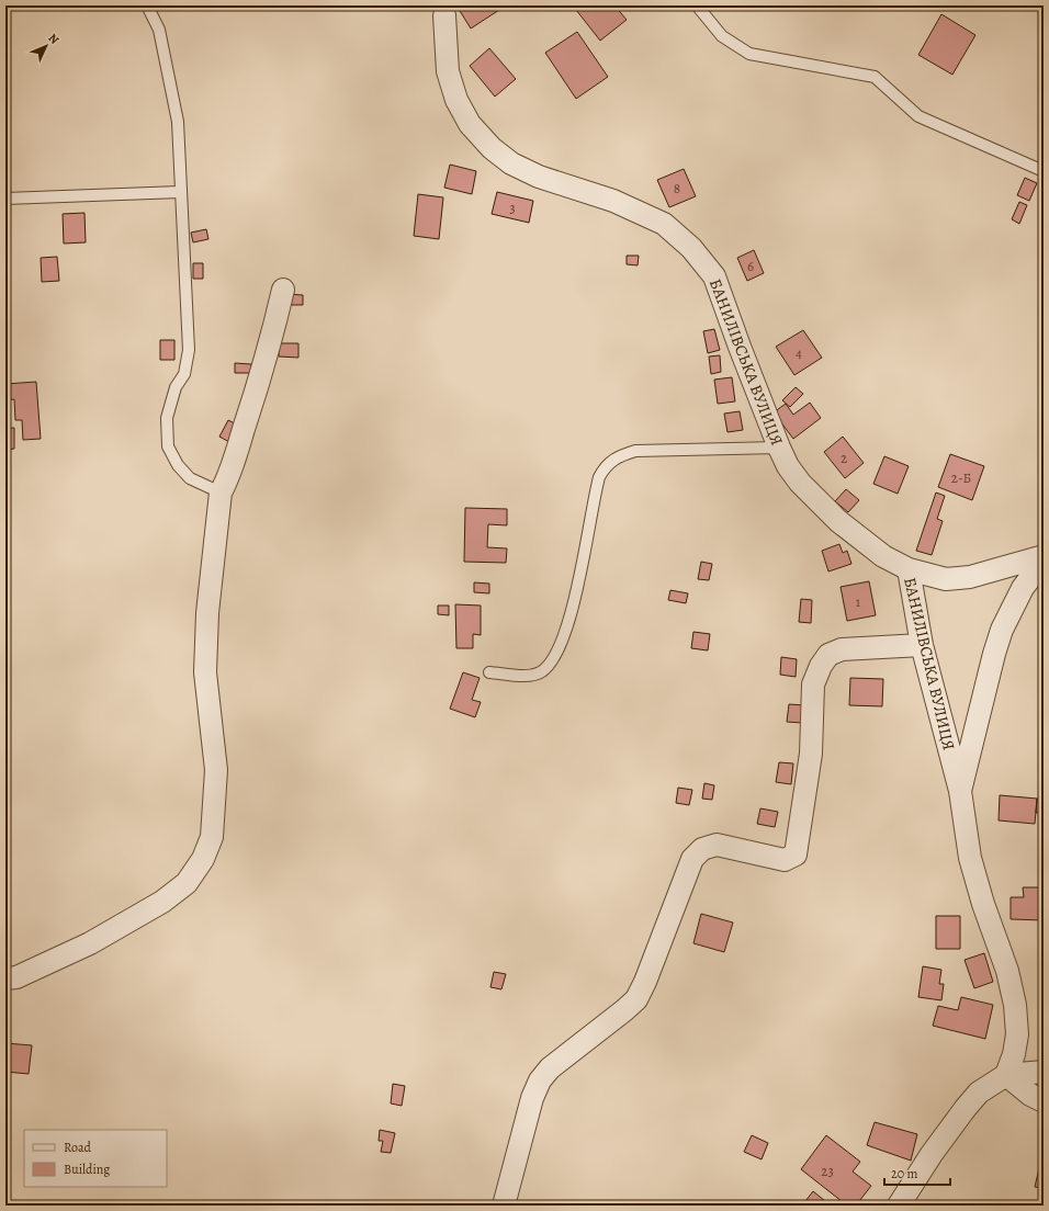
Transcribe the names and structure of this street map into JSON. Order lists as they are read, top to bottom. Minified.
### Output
{"streets":{"street":["БАНИЛІВСЬКА ВУЛИЦЯ"]},"house_numbers":["8","3","6","4","2","2-Б","1","23"],"legend":["Road","Building"],"scale_bar":"20 m","north":"top right"}
